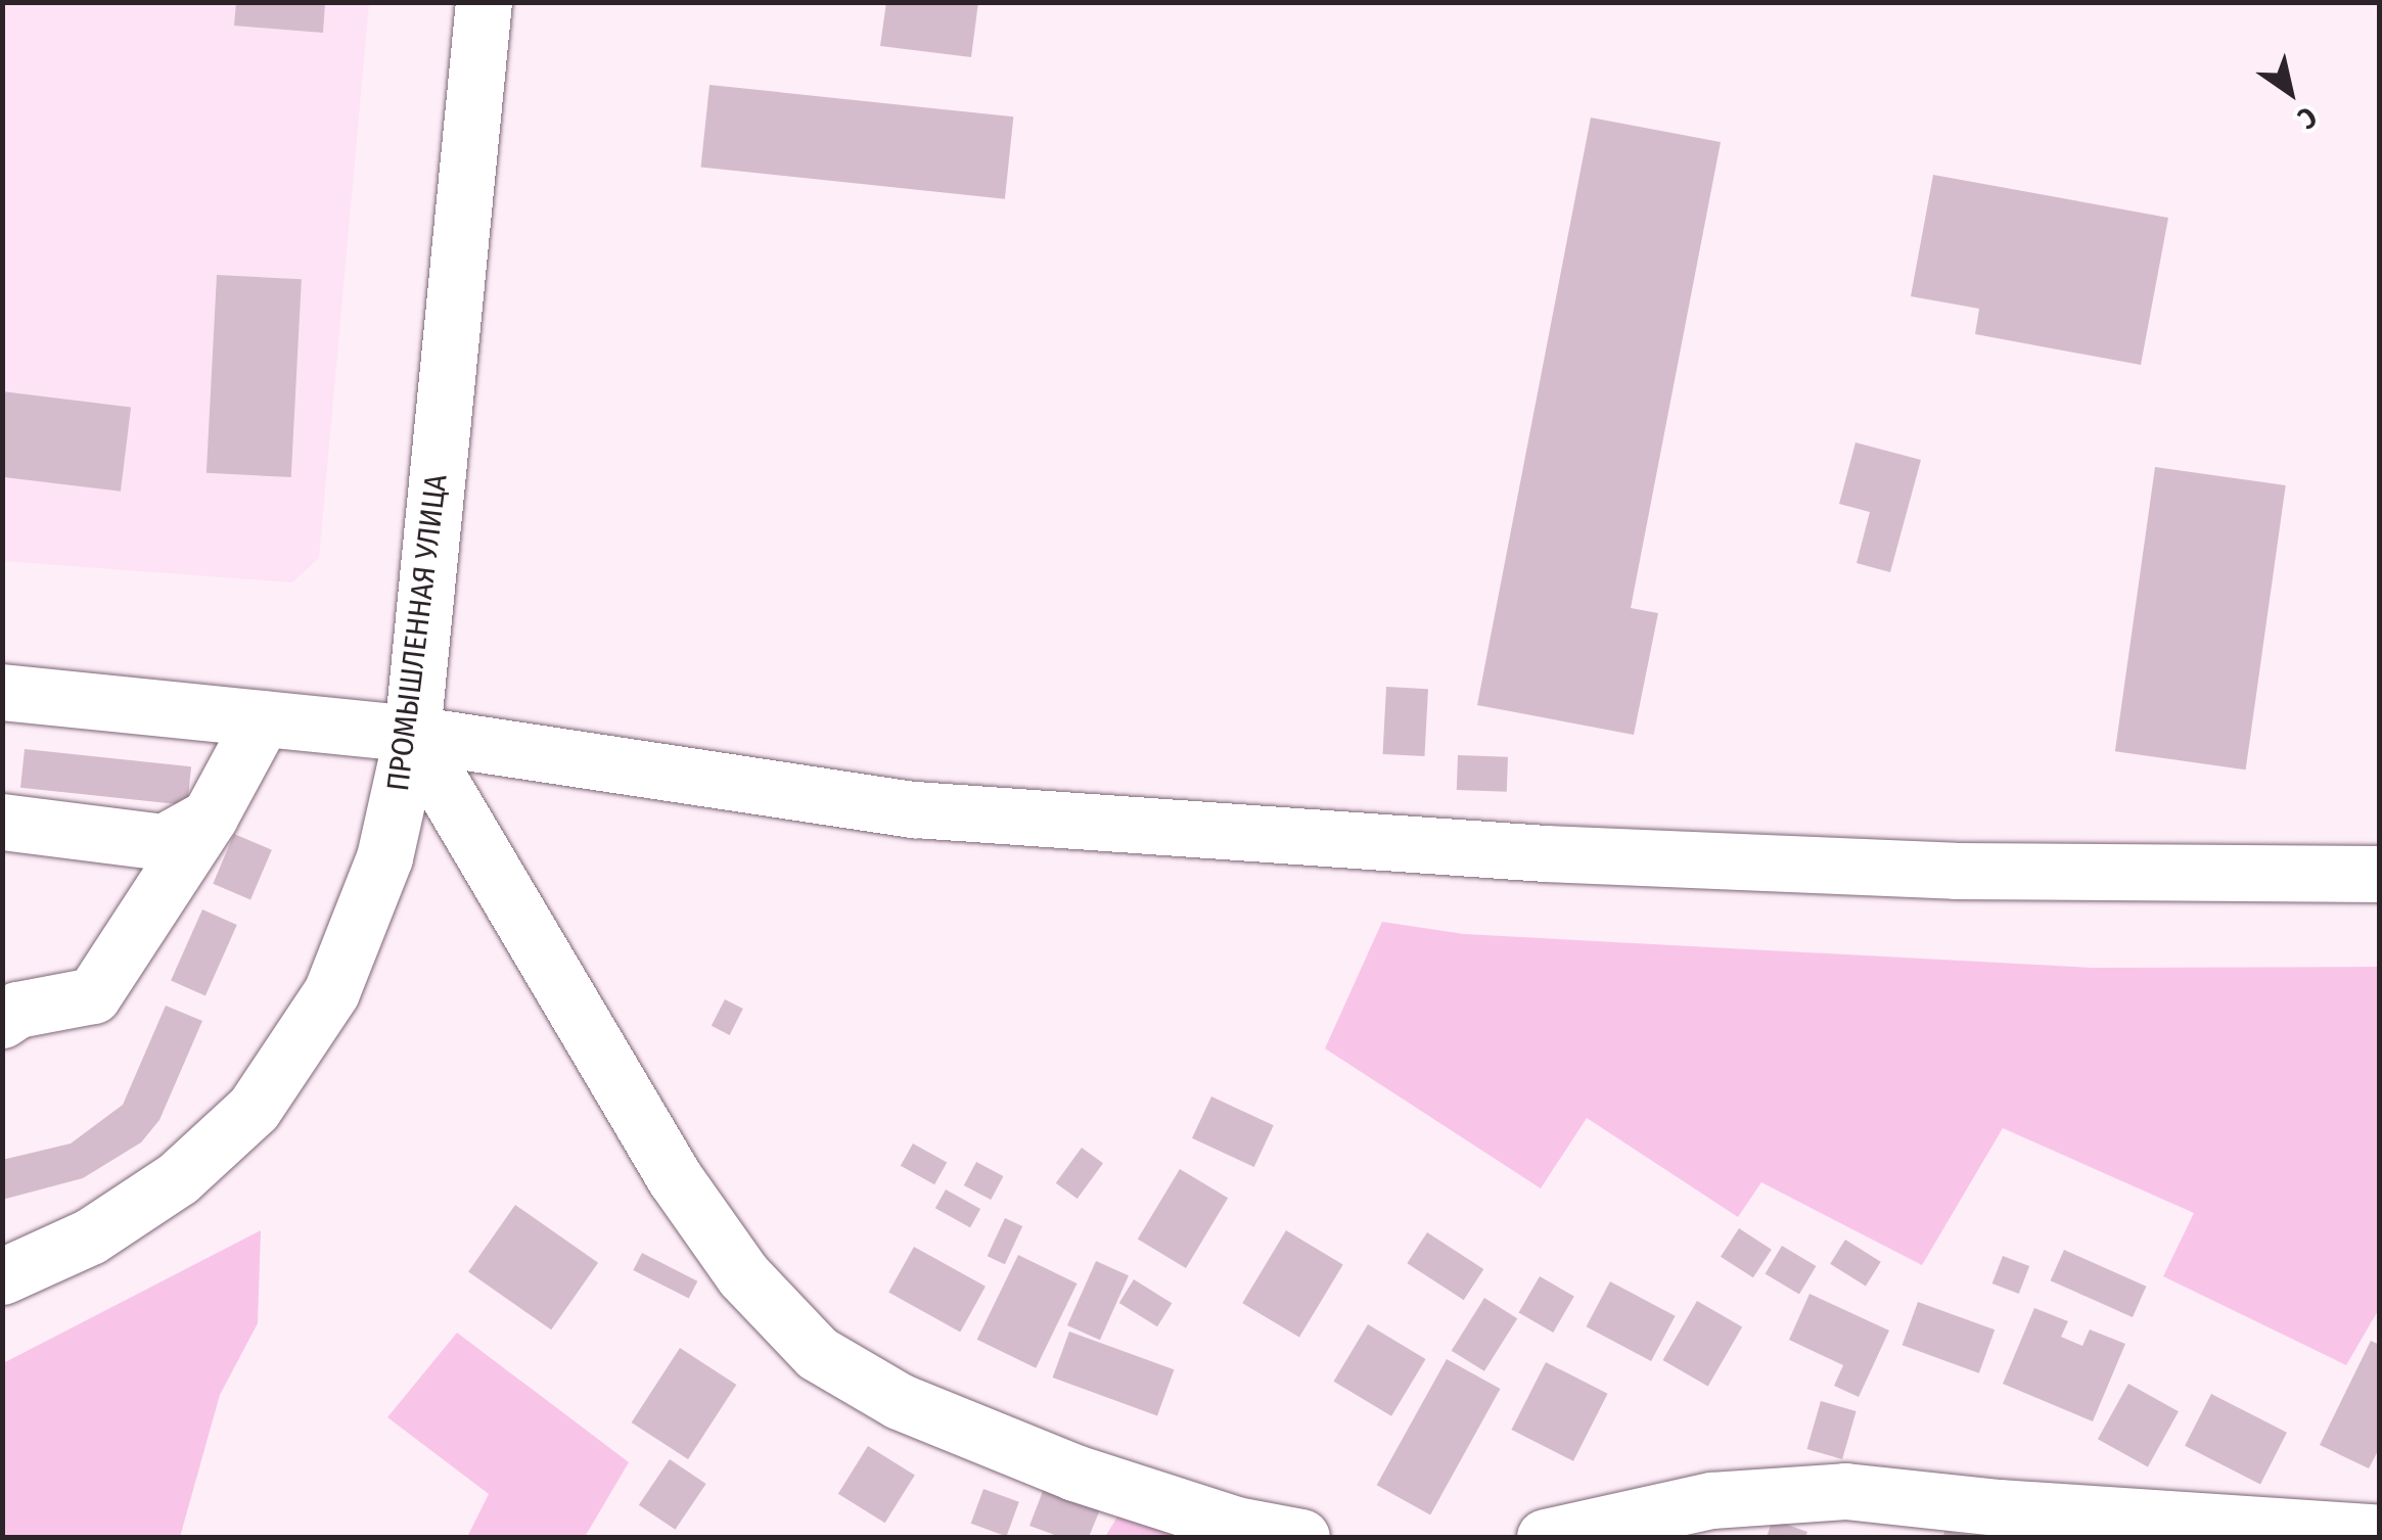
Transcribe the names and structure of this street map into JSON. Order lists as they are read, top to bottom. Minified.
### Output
{"streets":{"street":["ПРОМЫШЛЕННАЯ УЛИЦА"]},"north":"bottom right"}
